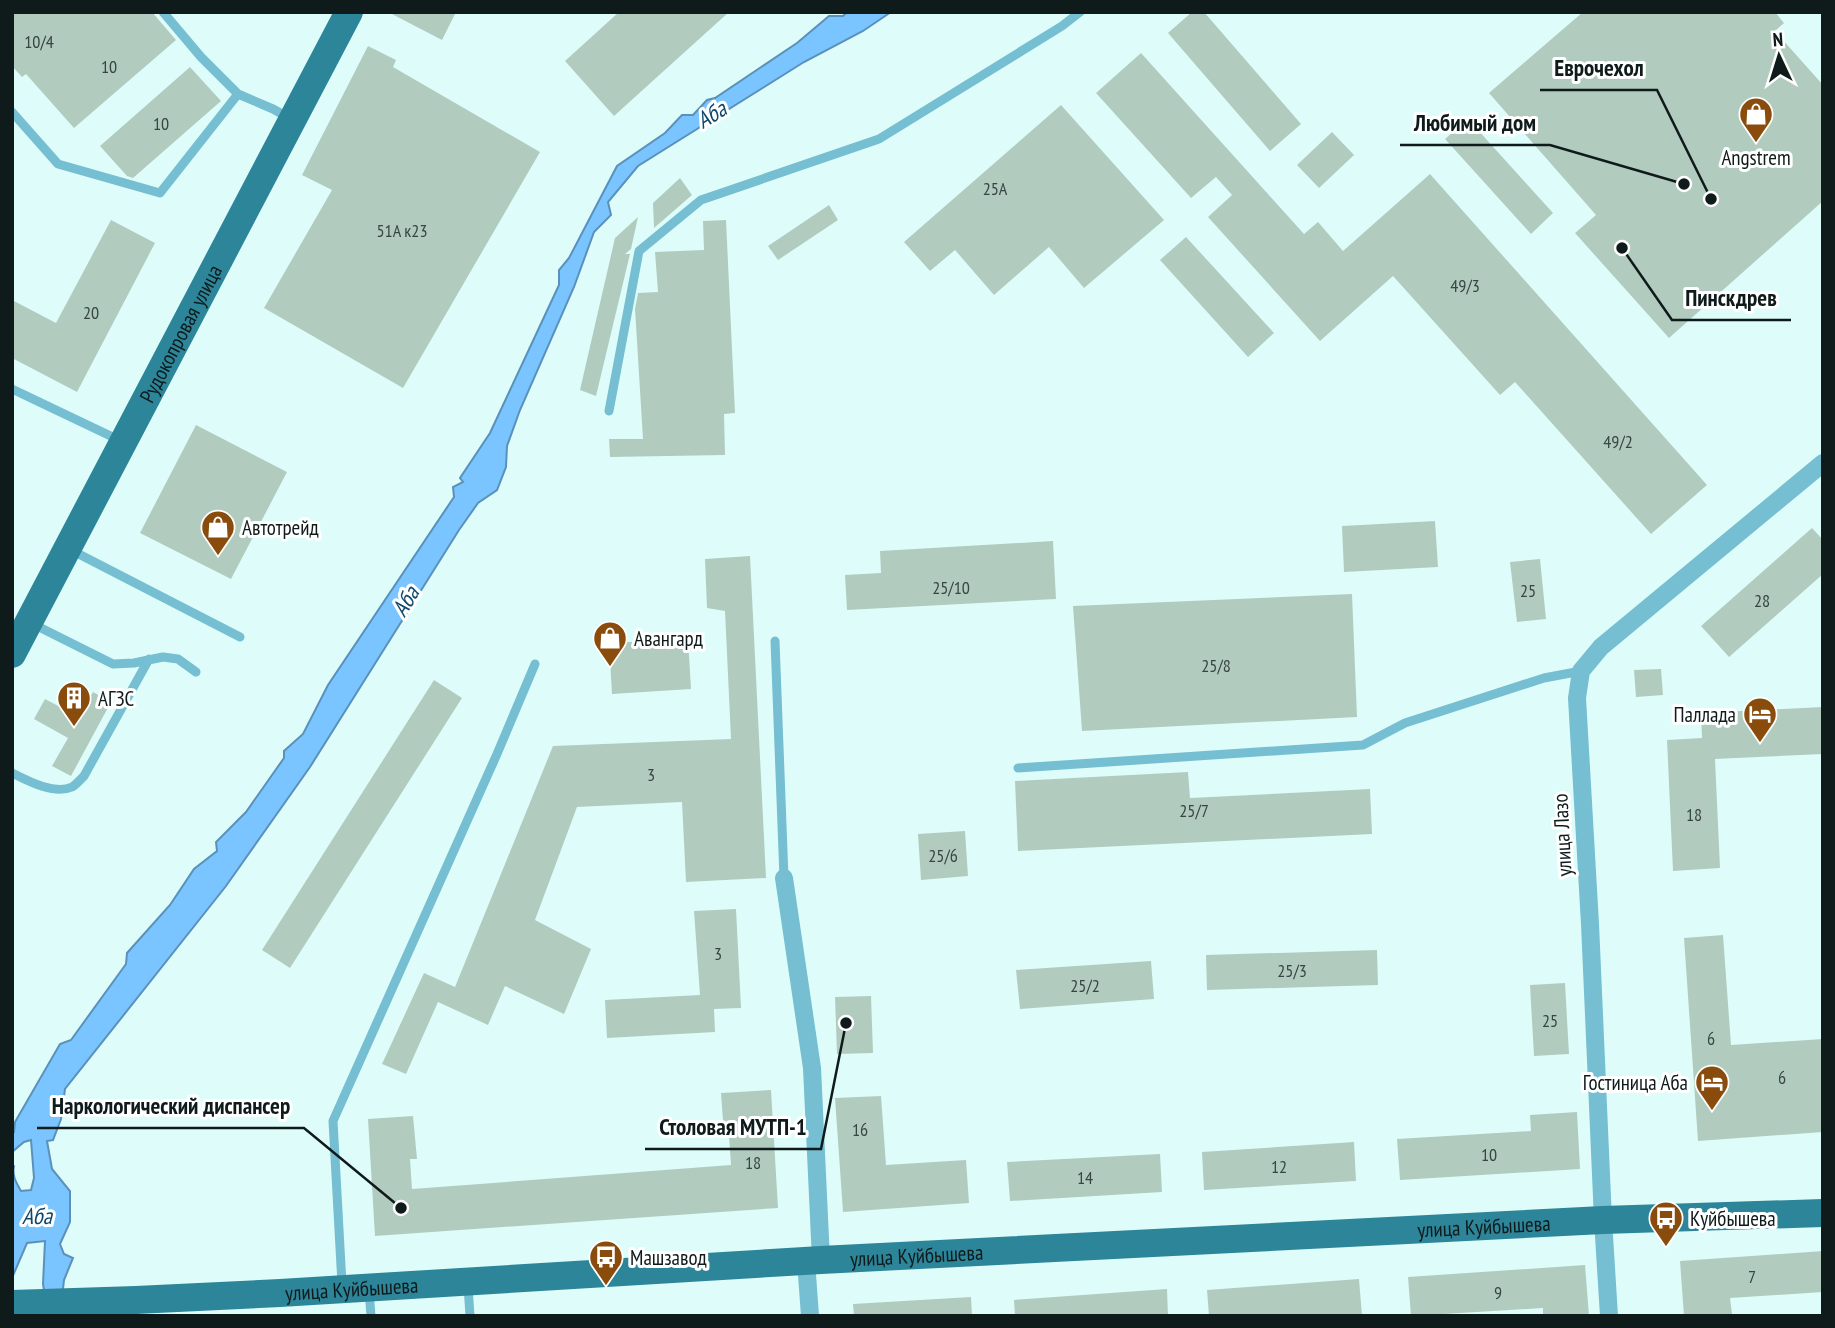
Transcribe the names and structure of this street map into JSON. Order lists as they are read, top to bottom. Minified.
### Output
{"streets":{"main road":["Рудокопровая улица","улица Куйбышева"],"street":["улица Лазо"]},"crossings":[["улица Лазо","улица Куйбышева"]],"water":["Аба"],"places":{"shop":["Angstrem","Автотрейд","Авангард"],"other":["Любимый дом","Еврочехол","Пинскдрев","Столовая МУТП-1","Наркологический диспансер"],"building":["АГЗС"],"hotel":["Паллада","Гостиница Аба"],"bus stop":["Куйбышева","Машзавод"]},"house_numbers":["10/4","10","10","25А","51А к23","49/3","20","49/2","25/10","25","28","25/8","3","25/7","18","25/6","3","25/3","25/2","25","6","6","16","10","18","12","14","7","9"],"north":"top"}
